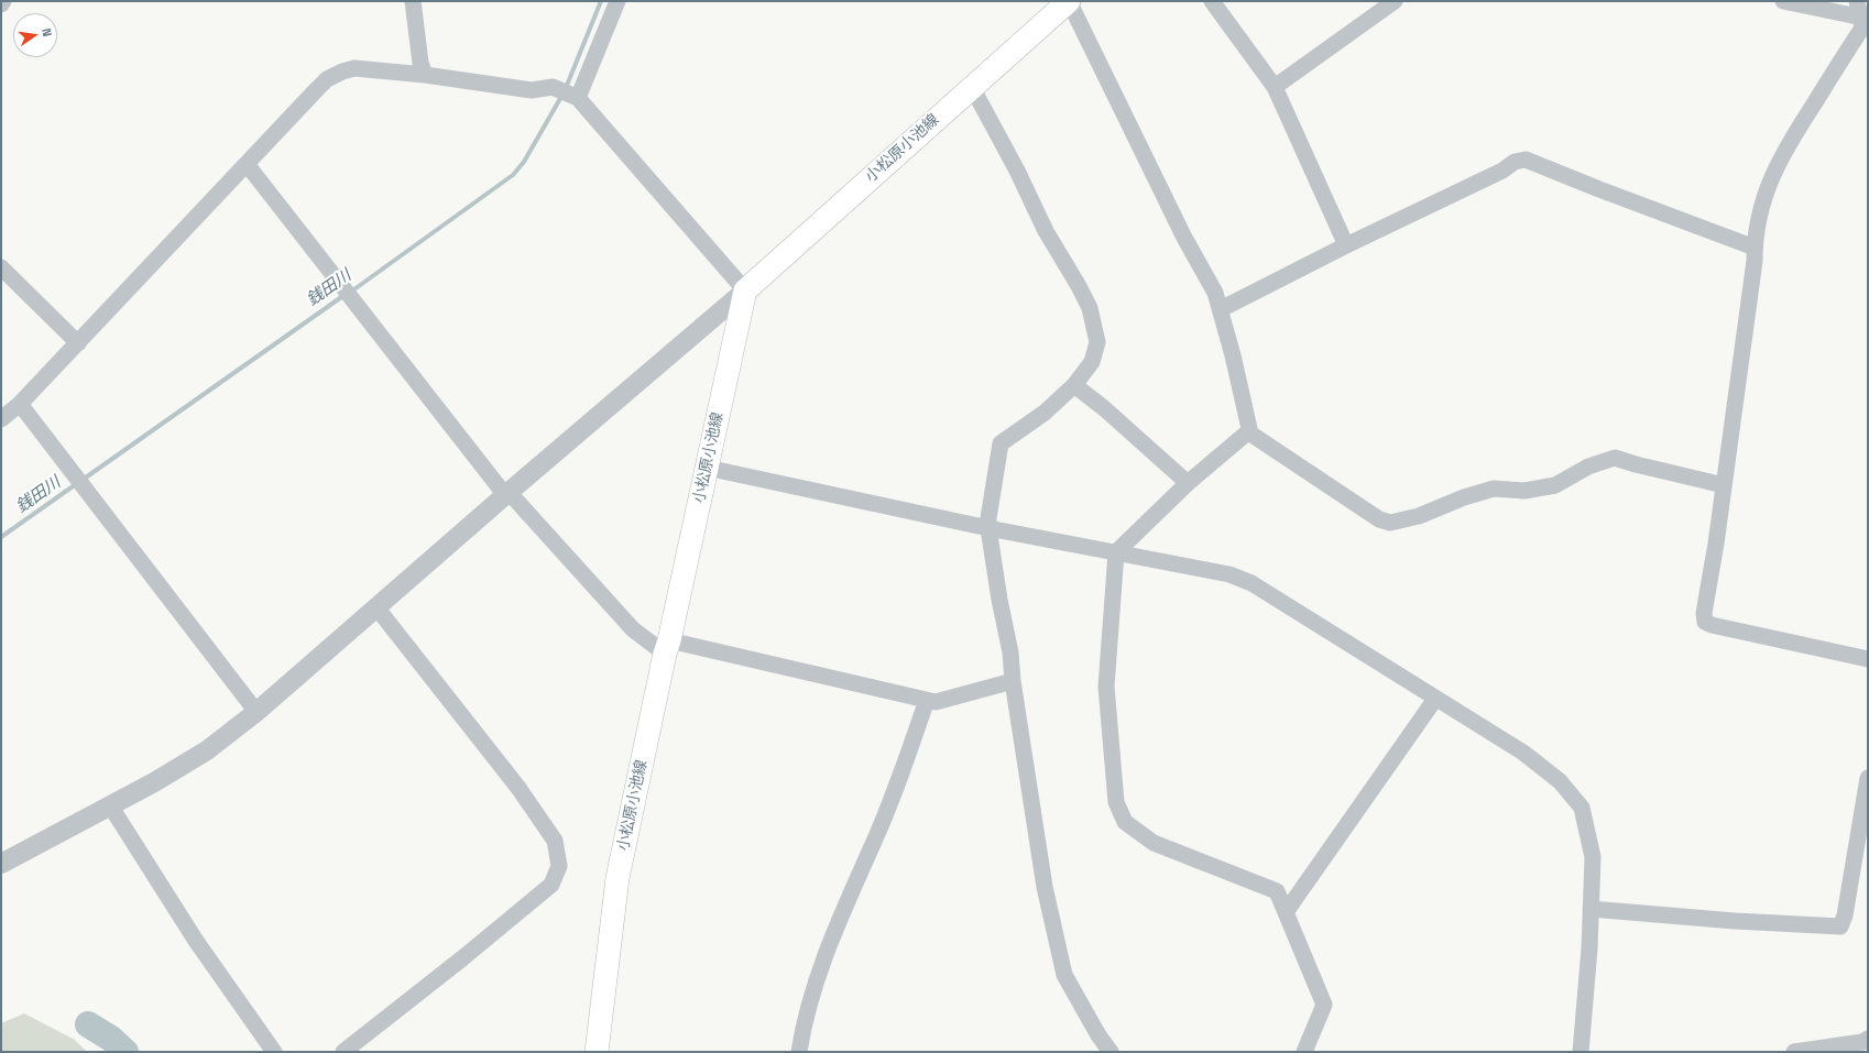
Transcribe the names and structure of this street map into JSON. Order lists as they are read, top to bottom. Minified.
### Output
{"streets":{"main road":["小松原小池線"]},"water":["銭田川"],"north":"right"}
